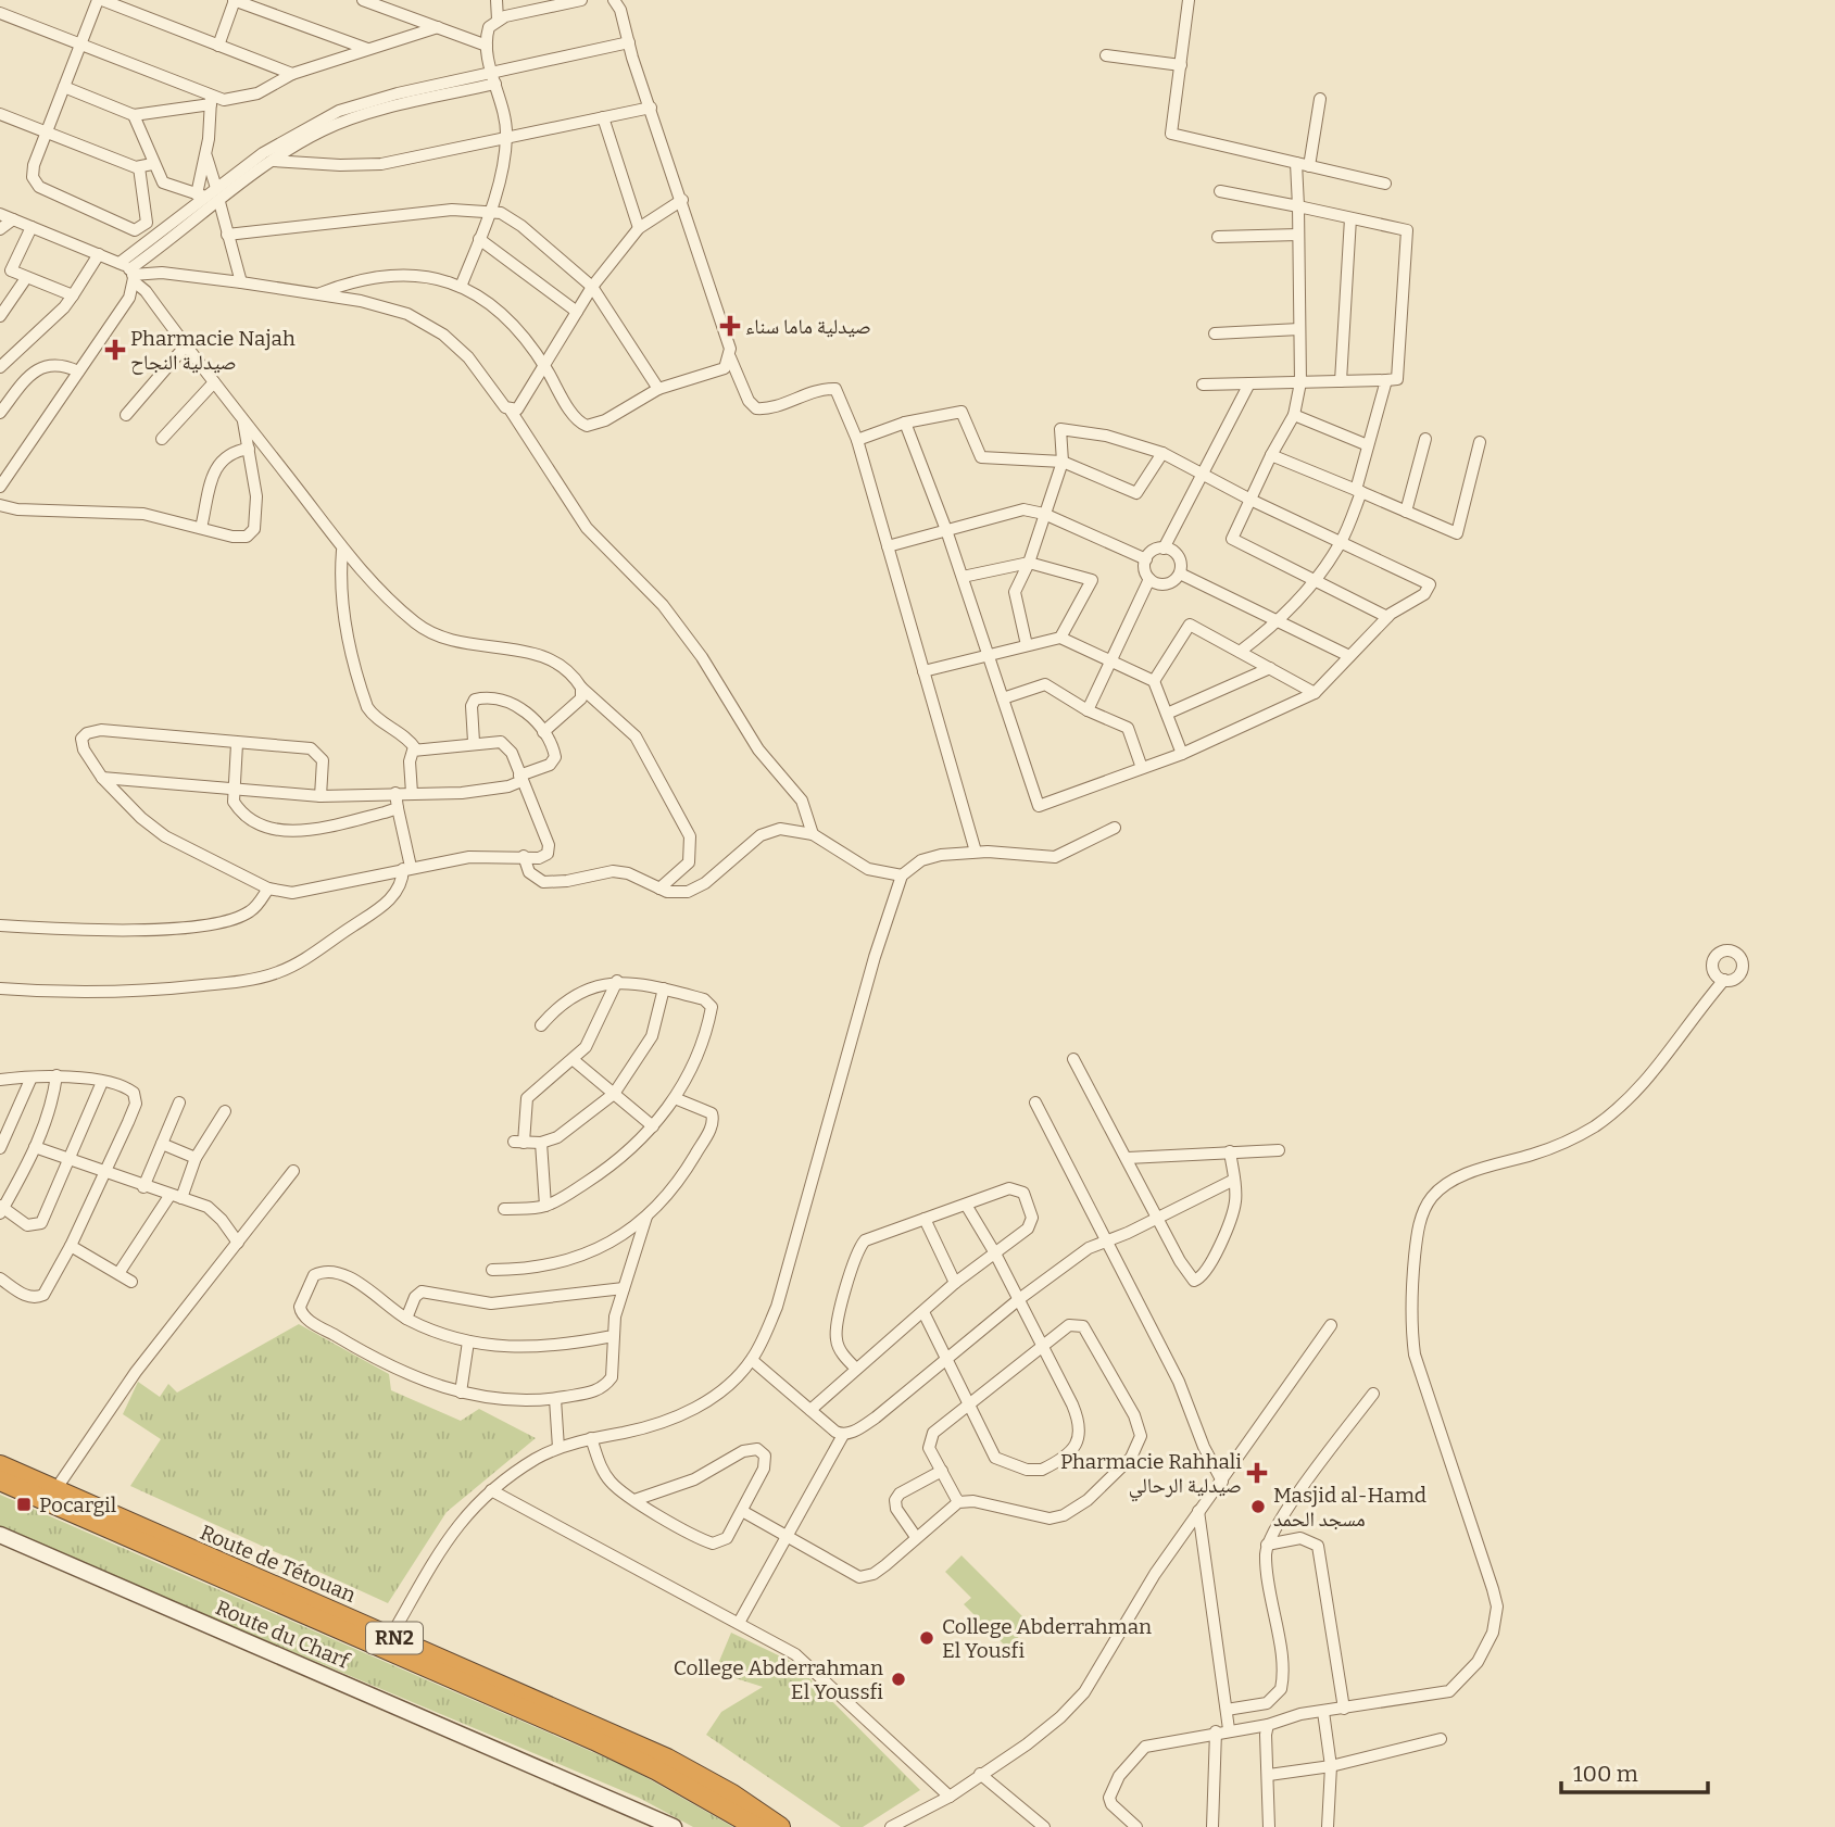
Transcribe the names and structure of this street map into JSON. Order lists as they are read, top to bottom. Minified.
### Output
{"streets":{"highway":["Route de Tétouan","RN2"],"street":["Route du Charf"]},"places":{"health":["صيدلية ماما سناء","Pharmacie Najah صيدلية النجاح","Pharmacie Rahhali صيدلية الرحالي"],"transit":["Pocargil"],"other":["Masjid al-Hamd مسجد الحمد","College Abderrahman El Yousfi","College Abderrahman El Youssfi"]},"scale_bar":"100 m"}
